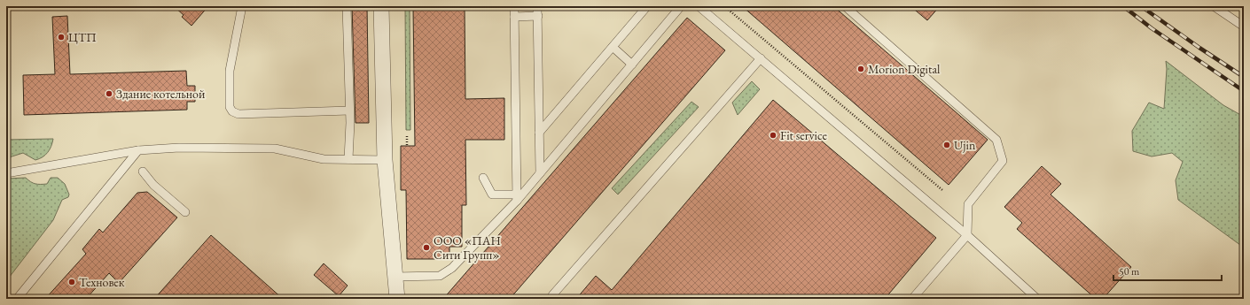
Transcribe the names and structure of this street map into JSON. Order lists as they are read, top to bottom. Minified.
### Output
{"places":["ЦТП","Morion Digital","Здание котельной","Fit service","Ujin","ООО «ПАН Сити Групп»","Техновек"],"scale_bar":"50 m"}
